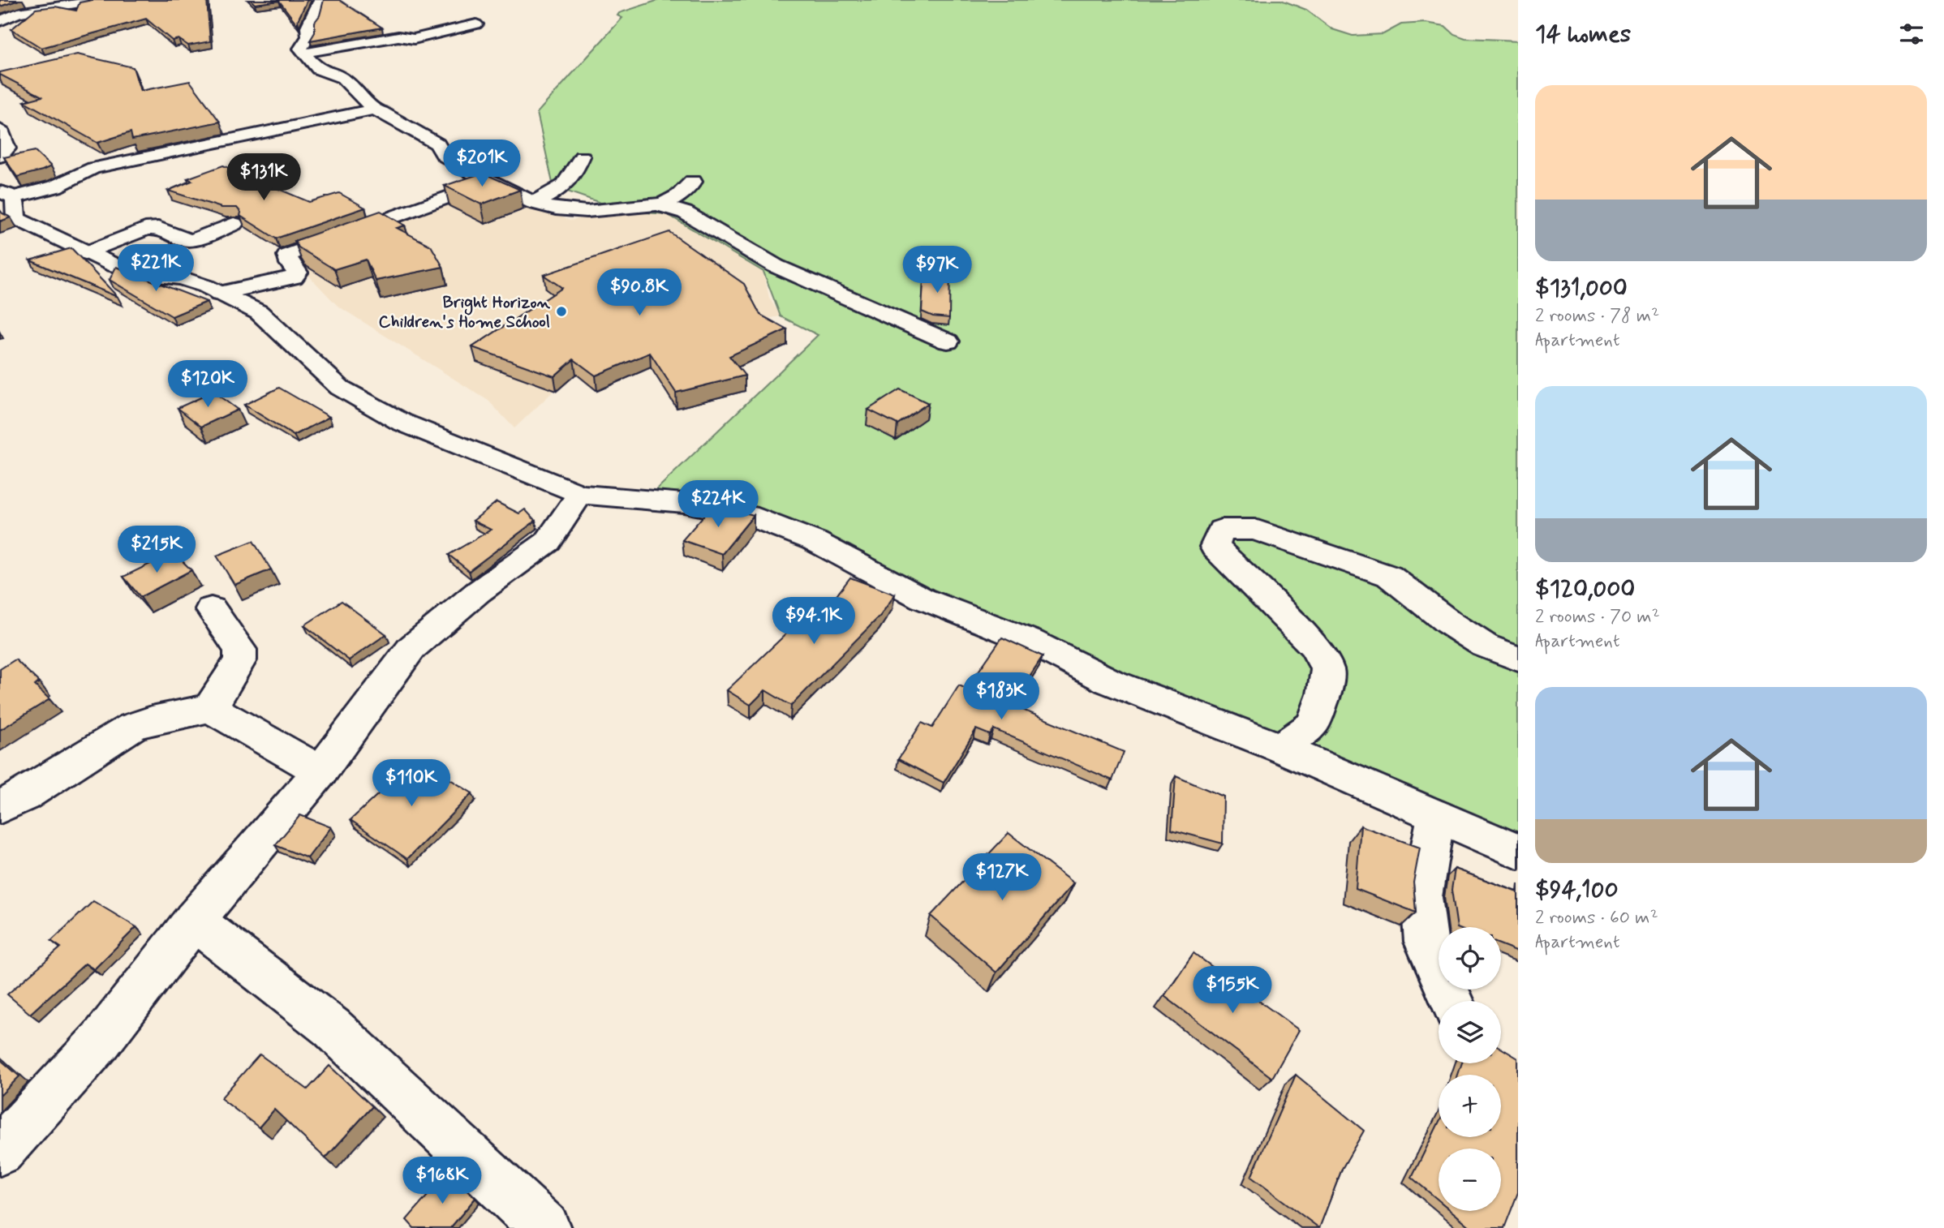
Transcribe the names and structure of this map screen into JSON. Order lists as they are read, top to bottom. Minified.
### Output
{"places":["Bright Horizon Children's Home School"],"page":{"heading":"14 homes","list":[{"name":"$131,000","note":"2 rooms · 78 m² · Apartment"},{"name":"$120,000","note":"2 rooms · 70 m² · Apartment"},{"name":"$94,100","note":"2 rooms · 60 m² · Apartment"}],"price":["$201K","$131K","$221K","$97K","$90.8K","$120K","$224K","$215K","$94.1K","$183K","$110K","$127K","$155K","$168K"],"map_buttons":["+","−"]}}
